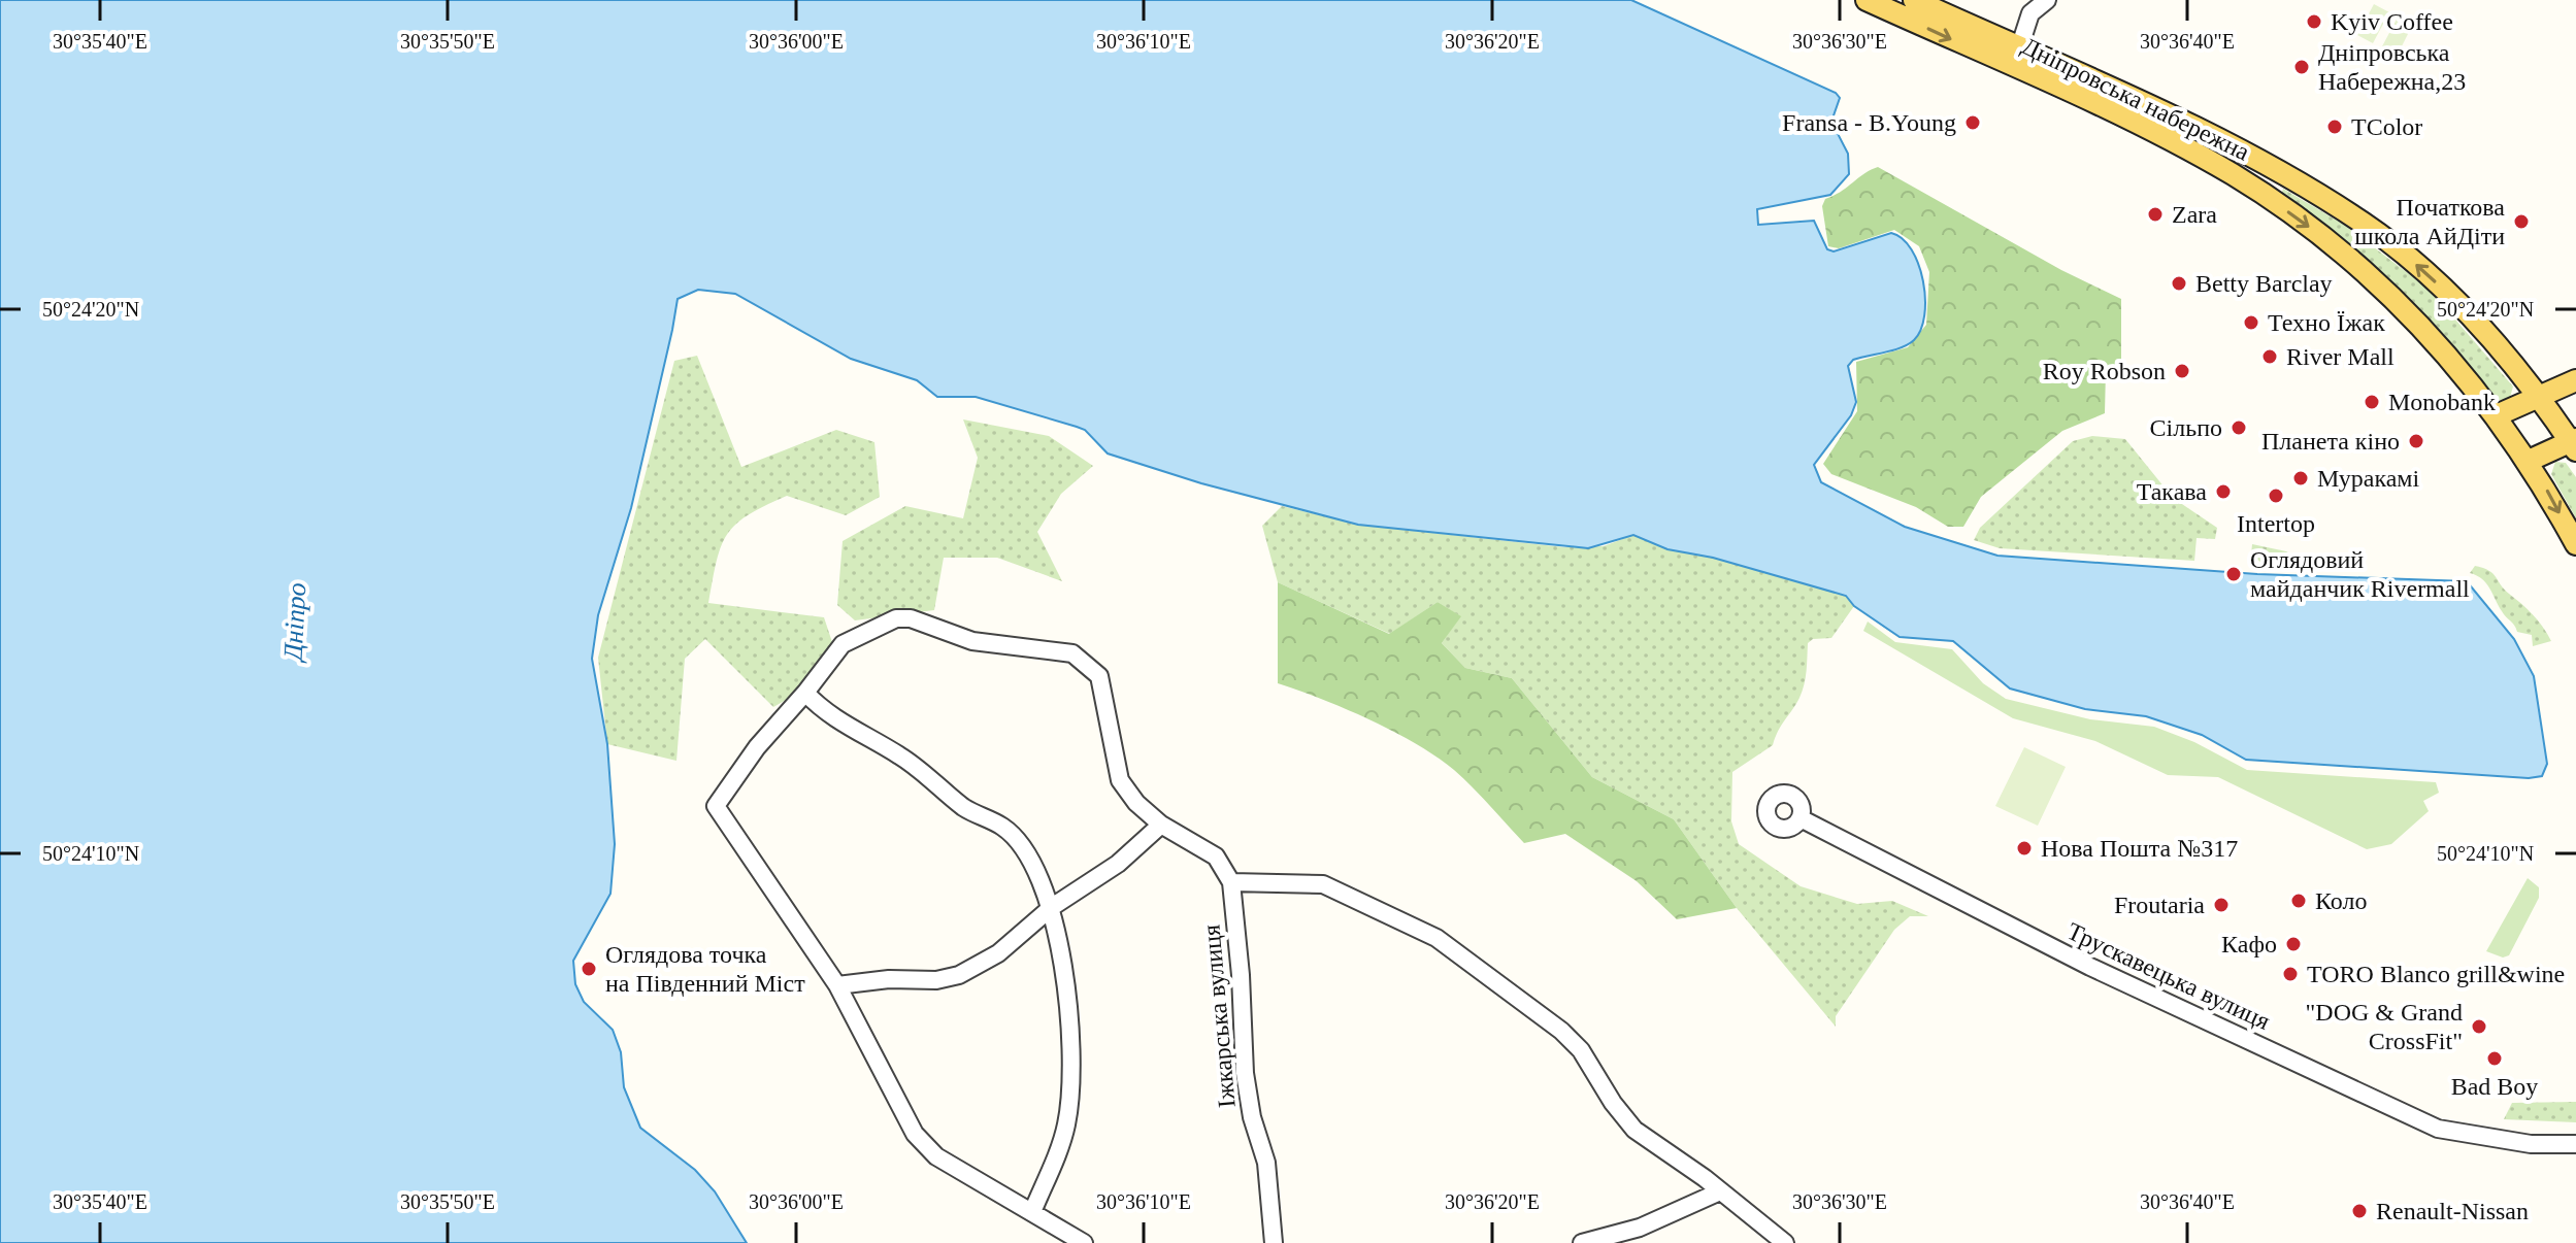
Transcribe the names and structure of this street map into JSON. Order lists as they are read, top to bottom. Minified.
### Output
{"streets":{"main road":["Дніпровська набережна"],"street":["Трускавецька вулиця","Іжкарська вулиця"]},"water":["Дніпро"],"places":["Kyiv Coffee","Дніпровська Набережна,23","Fransa - B.Young","TColor","Zara","Початкова школа АйДіти","Betty Barclay","Техно Їжак","River Mall","Roy Robson","Monobank","Сільпо","Планета кіно","Муракамі","Такава","Intertop","Оглядовий майданчик Rivermall","Нова Пошта №317","Коло","Froutaria","Кафо","Оглядова точка на Південний Міст","TORO Blanco grill&wine","\"DOG & Grand CrossFit\"","Bad Boy","Renault-Nissan"],"coordinates":["30°35'40\"E","30°35'50\"E","30°36'00\"E","30°36'10\"E","30°36'20\"E","30°36'30\"E","30°36'40\"E","50°24'20\"N","50°24'10\"N"]}
